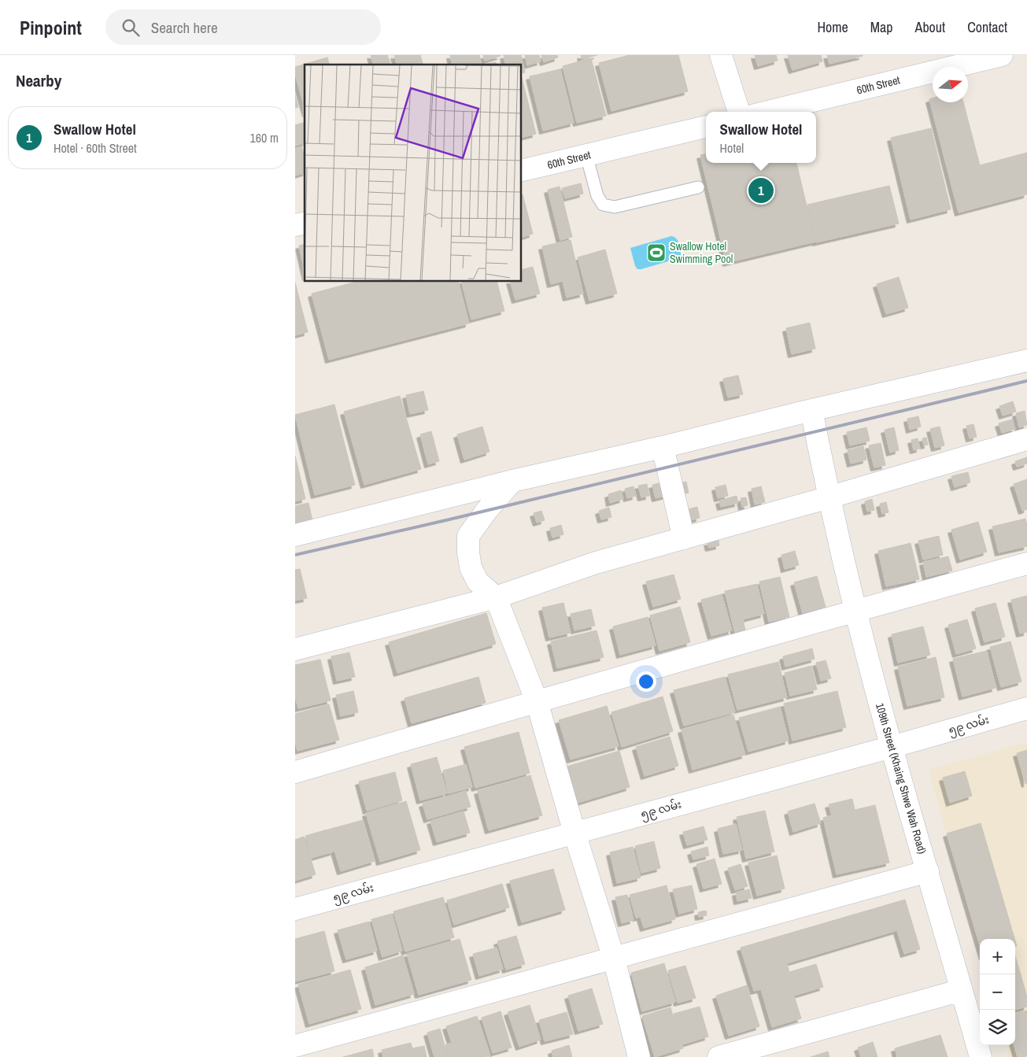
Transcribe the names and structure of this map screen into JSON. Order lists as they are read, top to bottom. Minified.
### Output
{"streets":{"street":["60th Street","၅၉ လမ်း","109th Street (Khaing Shwe Wah Road)"]},"crossings":[["၅၉ လမ်း","109th Street (Khaing Shwe Wah Road)"]],"places":{"sports":["Swallow Hotel Swimming Pool"]},"north":"right","page":{"header":"Pinpoint","search":"Search here","nav":["Home","Map","About","Contact"],"heading":"Nearby","list":[{"mark":"1","name":"Swallow Hotel","note":"Hotel · 60th Street","value":"160 m"}],"popup":["Swallow Hotel","Hotel"],"pins":"1","map_buttons":["+","−"]}}
